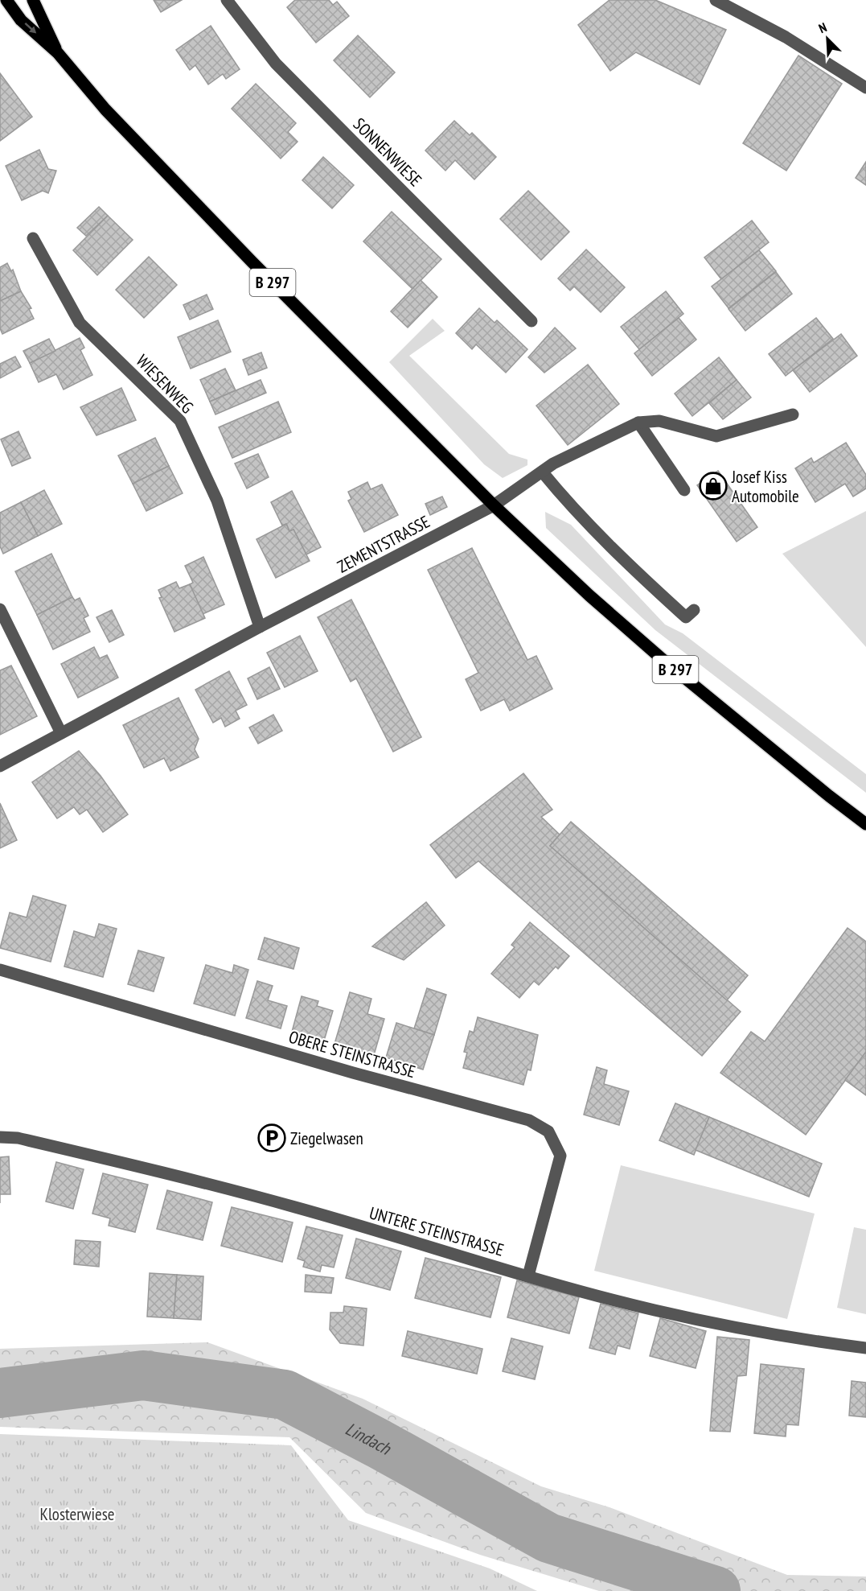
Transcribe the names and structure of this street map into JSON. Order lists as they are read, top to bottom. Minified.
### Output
{"streets":{"main road":["B 297"],"street":["SONNENWIESE","WIESENWEG","ZEMENTSTRASSE","OBERE STEINSTRASSE","UNTERE STEINSTRASSE"]},"crossings":[["B 297","ZEMENTSTRASSE"],["WIESENWEG","ZEMENTSTRASSE"],["OBERE STEINSTRASSE","UNTERE STEINSTRASSE"]],"water":["Lindach"],"parks":["Klosterwiese"],"places":{"shop":["Josef Kiss Automobile"],"parking":["Ziegelwasen"]},"north":"top left"}
